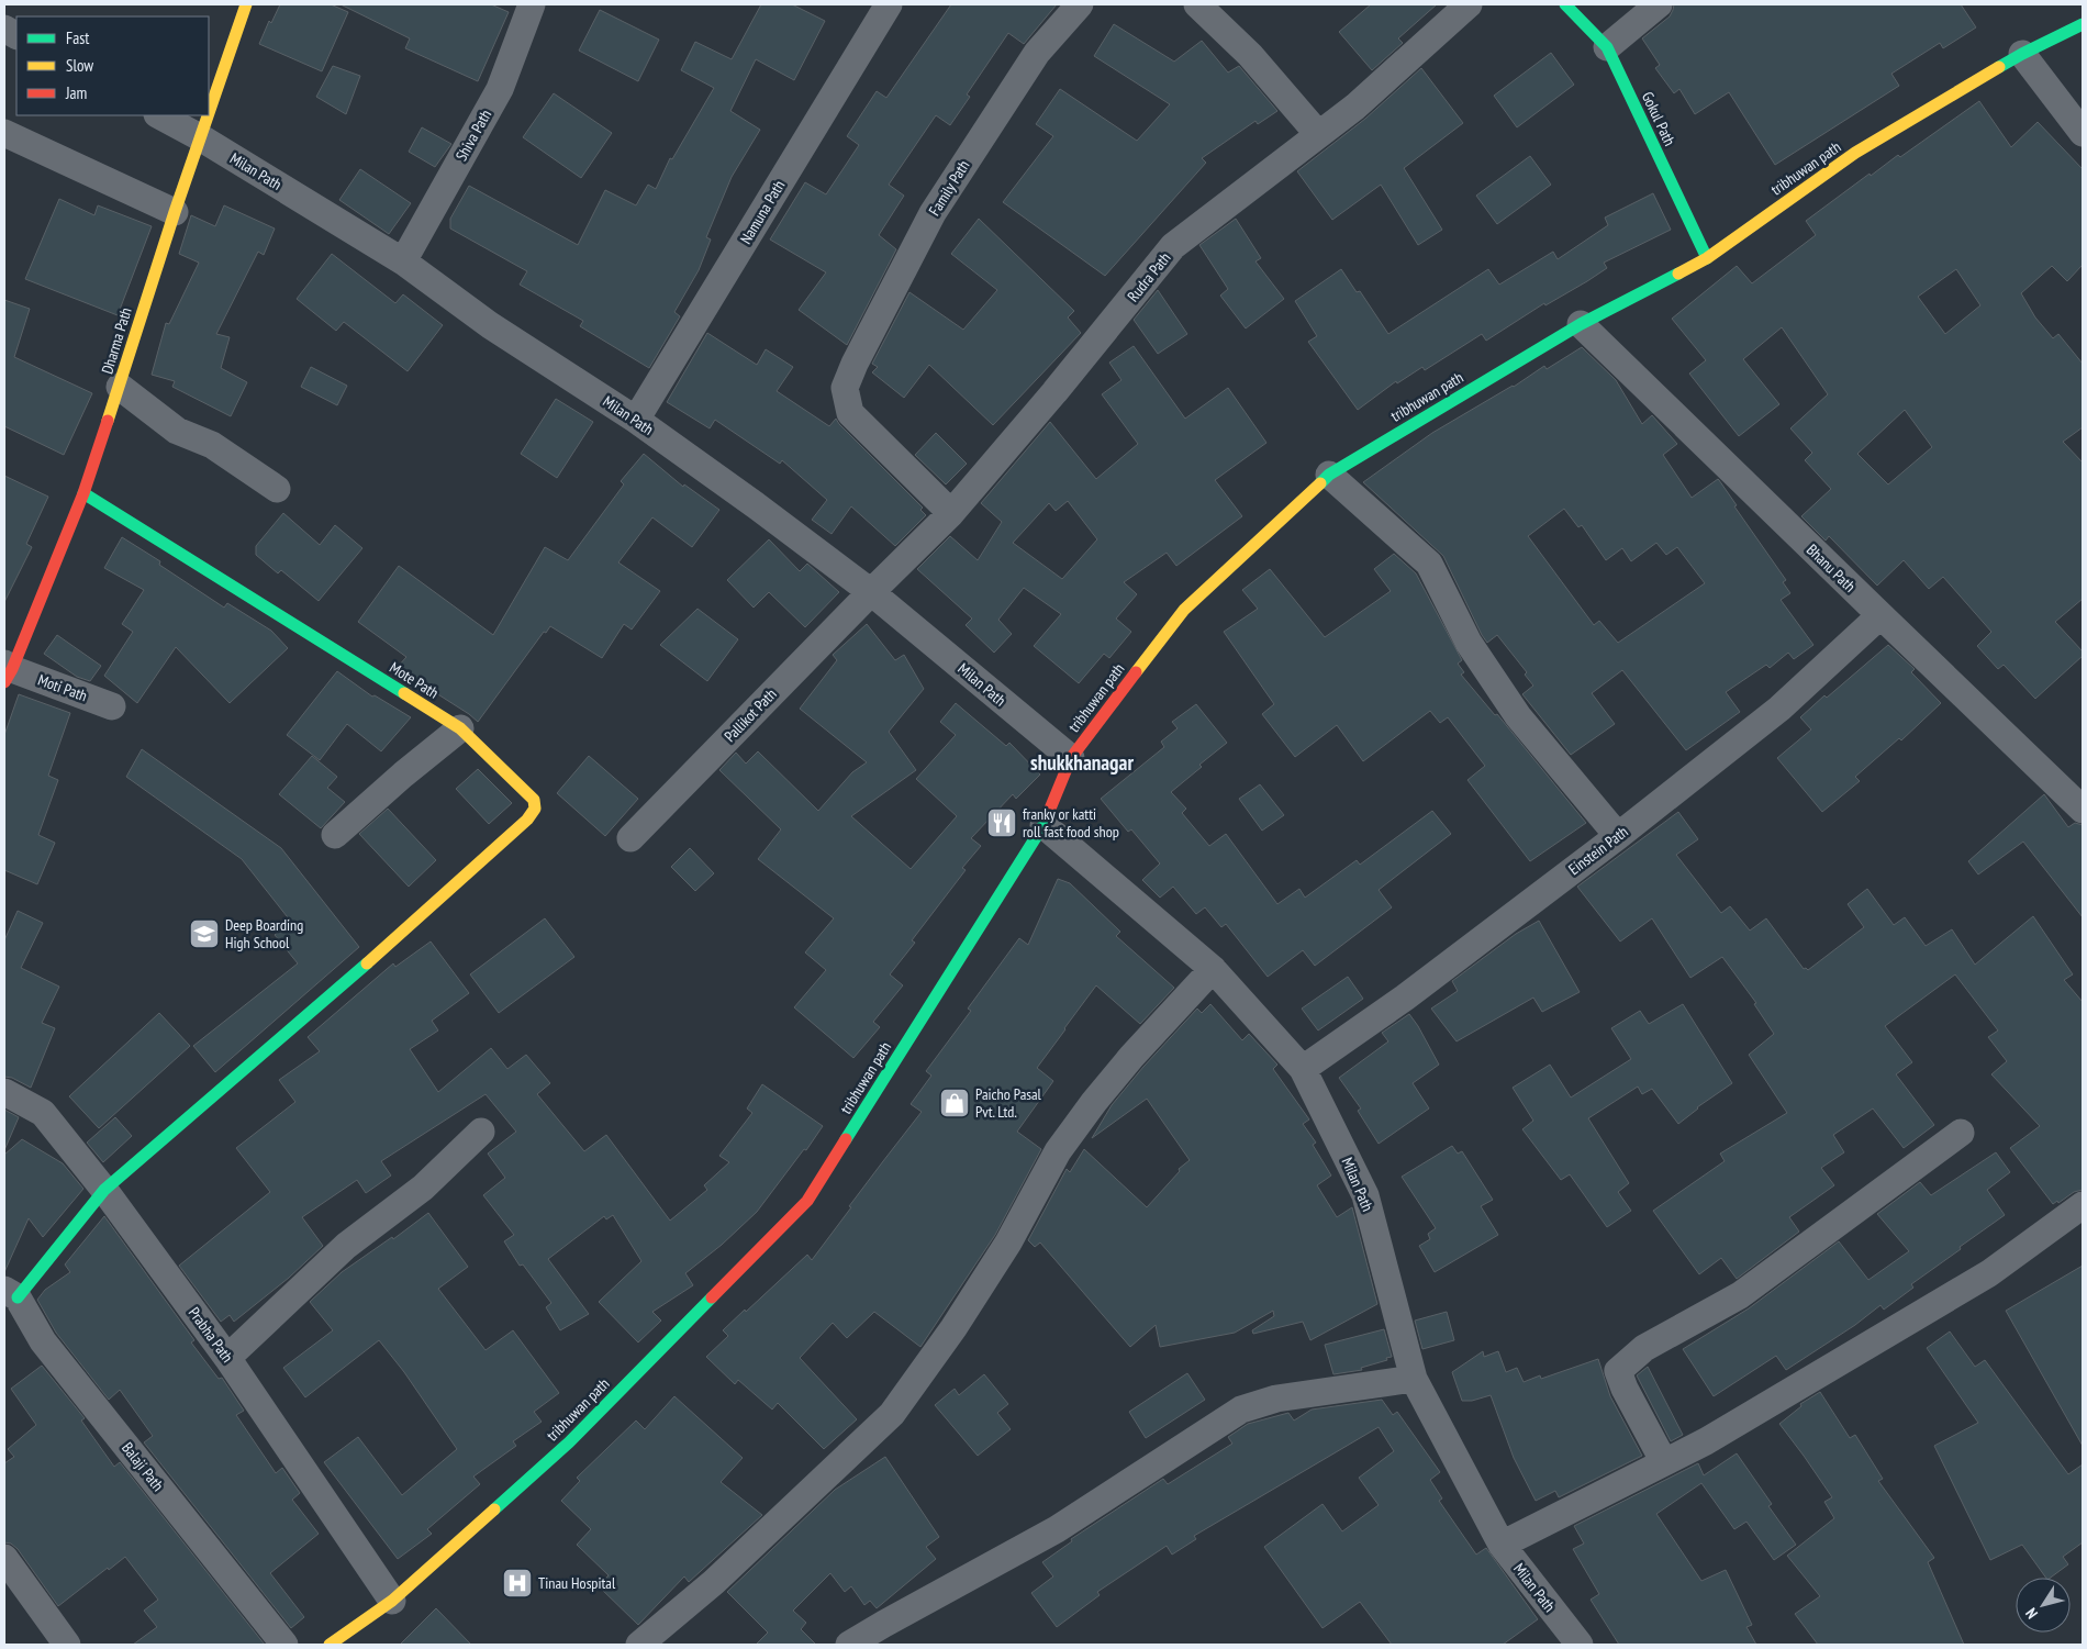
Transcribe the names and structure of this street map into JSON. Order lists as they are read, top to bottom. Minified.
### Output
{"streets":{"street":["Gokul Path","Shiva Path","tribhuwan path","Milan Path","Family Path","Namuna Path","Rudra Path","Dharma Path","Bhanu Path","Mote Path","Moti Path","Pallikot Path","Einstein Path","Prabha Path","Balaji Path"]},"crossings":[["Gokul Path","tribhuwan path"],["Shiva Path","Milan Path"],["tribhuwan path","Milan Path"],["tribhuwan path","Bhanu Path"],["tribhuwan path","Prabha Path"],["Milan Path","Namuna Path"],["Milan Path","Rudra Path"],["Milan Path","Dharma Path"],["Milan Path","Pallikot Path"],["Milan Path","Einstein Path"],["Family Path","Rudra Path"],["Rudra Path","Pallikot Path"],["Dharma Path","Mote Path"],["Dharma Path","Moti Path"],["Bhanu Path","Einstein Path"],["Mote Path","Prabha Path"]],"districts":["shukkhanagar"],"places":{"restaurant":["franky or katti roll fast food shop"],"school or university":["Deep Boarding High School"],"shop":["Paicho Pasal Pvt. Ltd."],"hospital":["Tinau Hospital"]},"legend":["Fast","Slow","Jam"],"north":"bottom left"}
